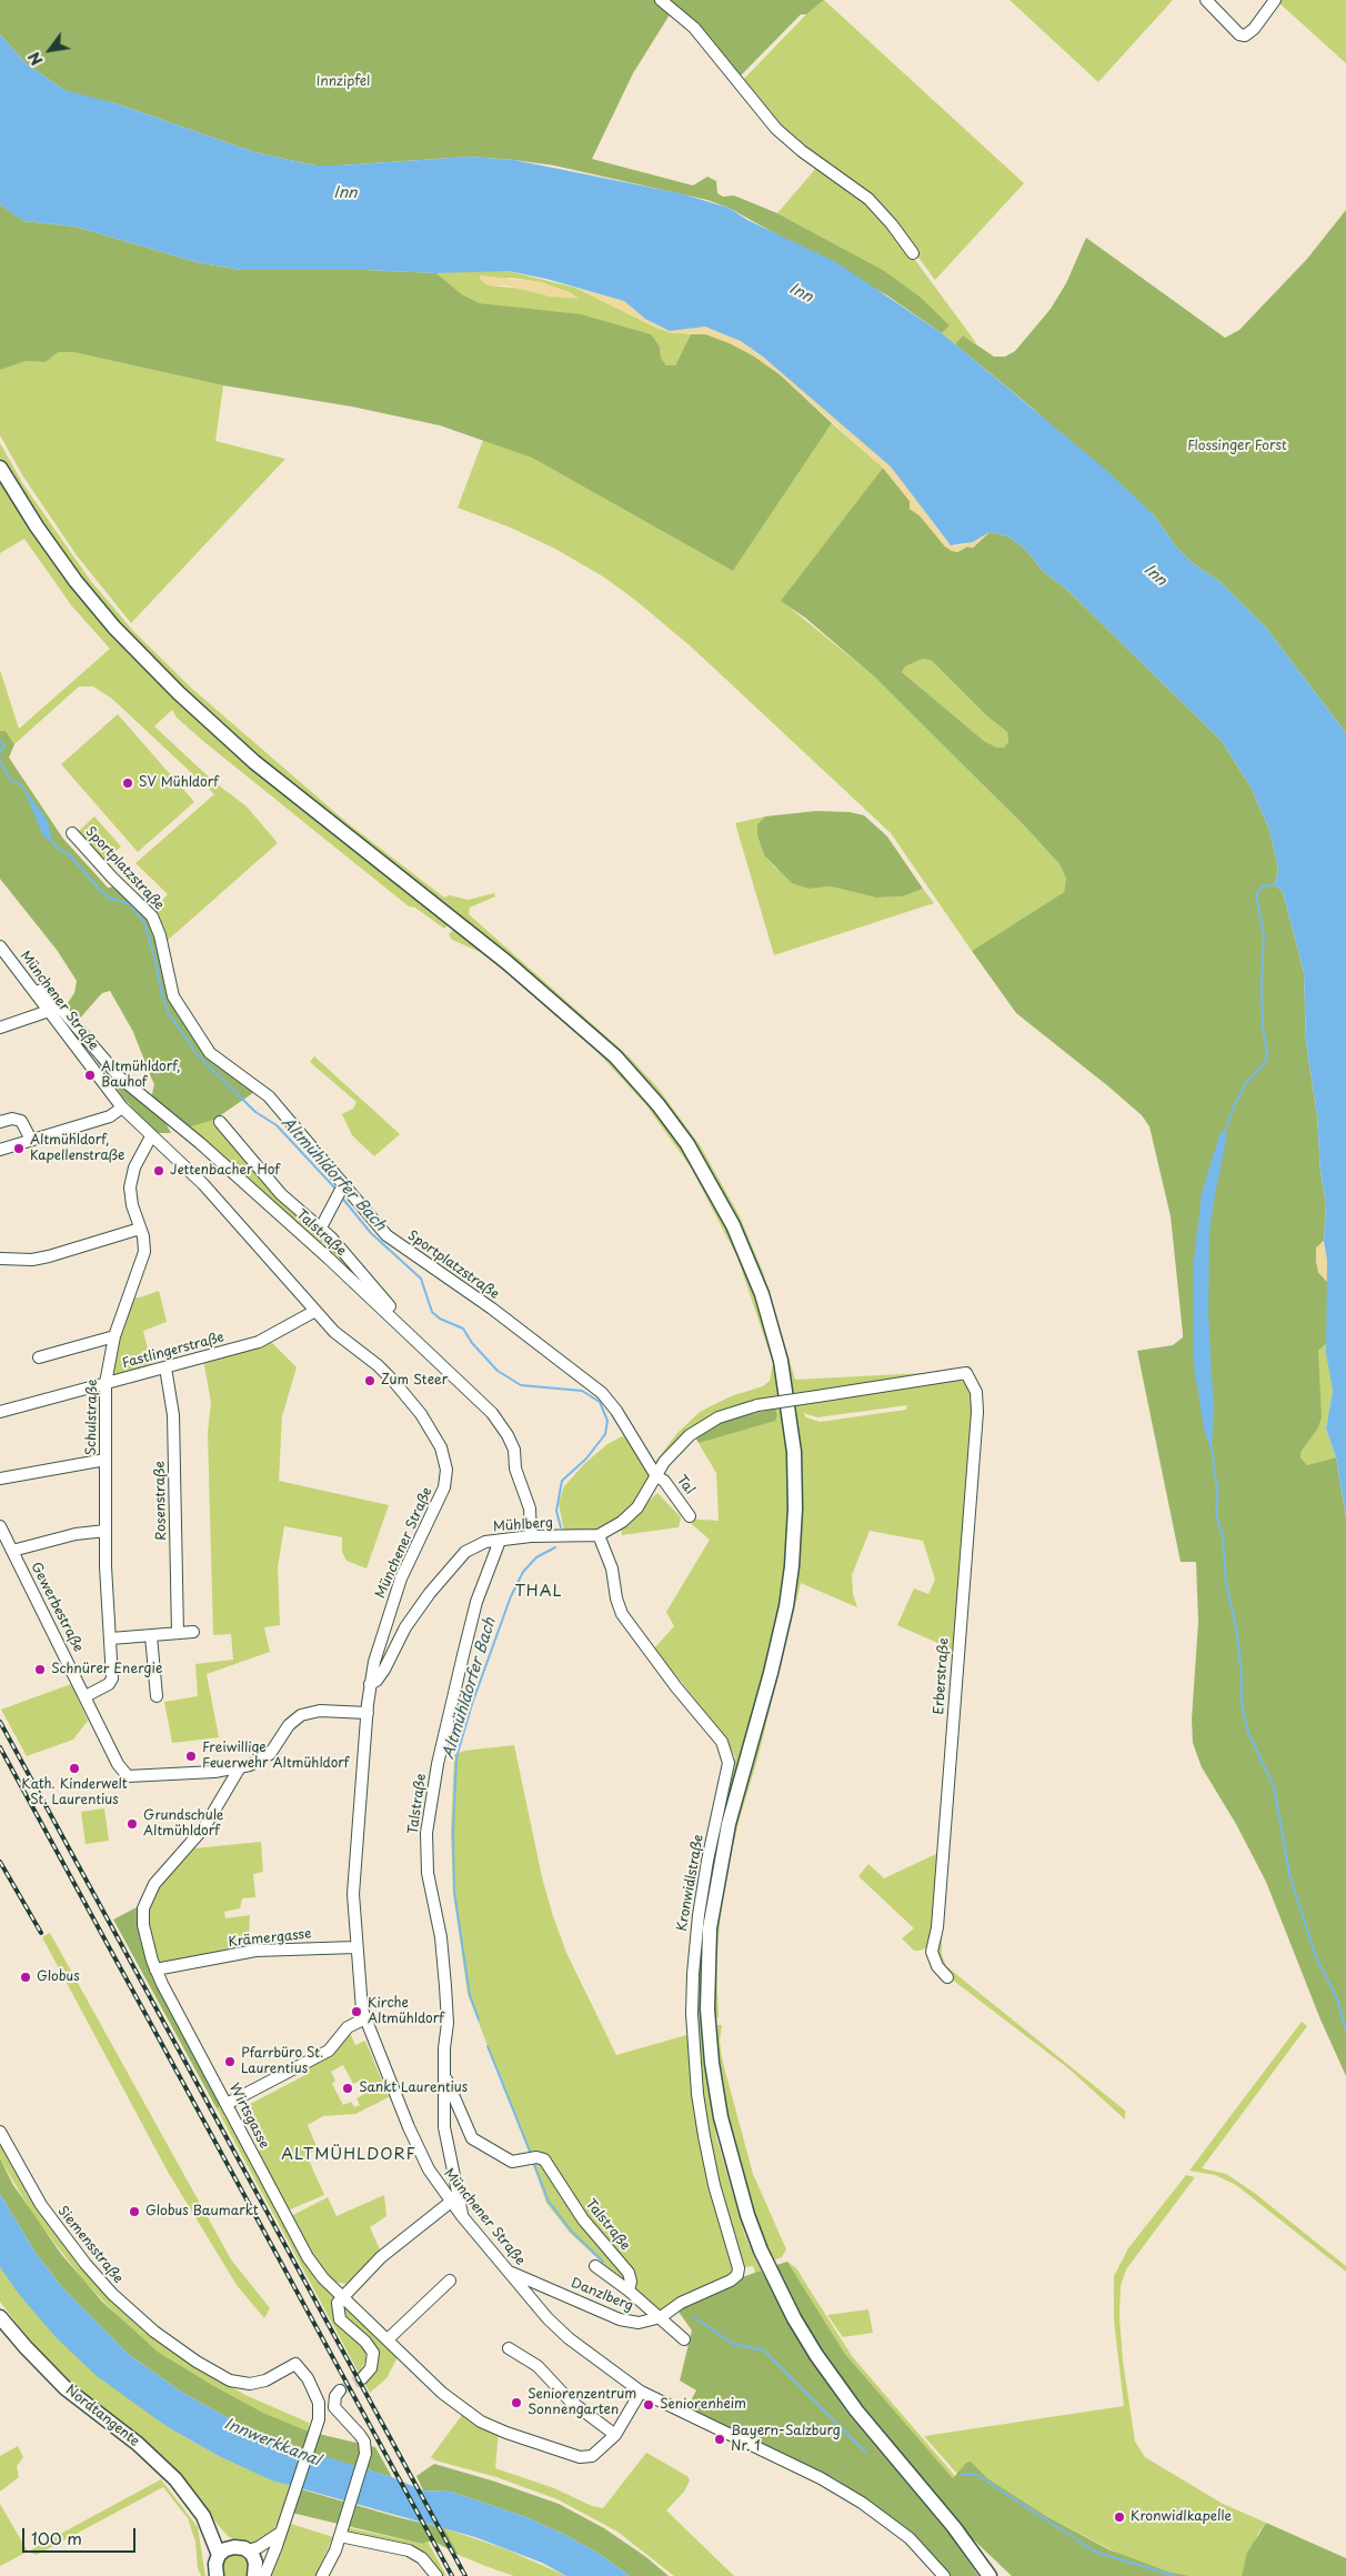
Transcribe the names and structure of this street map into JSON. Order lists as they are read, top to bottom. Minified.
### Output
{"streets":{"main road":["Nordtangente"],"street":["Sportplatzstraße","Münchener Straße","Talstraße","Fastlingerstraße","Schulstraße","Tal","Rosenstraße","Mühlberg","Gewerbestraße","Erberstraße","Kronwidlstraße","Krämergasse","Wirtsgasse","Siemensstraße","Danzlberg"]},"crossings":[["Sportplatzstraße","Tal"],["Sportplatzstraße","Mühlberg"],["Münchener Straße","Talstraße"],["Münchener Straße","Fastlingerstraße"],["Münchener Straße","Schulstraße"],["Münchener Straße","Mühlberg"],["Münchener Straße","Krämergasse"],["Münchener Straße","Wirtsgasse"],["Münchener Straße","Danzlberg"],["Talstraße","Mühlberg"],["Fastlingerstraße","Schulstraße"],["Fastlingerstraße","Rosenstraße"],["Schulstraße","Gewerbestraße"],["Tal","Mühlberg"],["Mühlberg","Erberstraße"],["Mühlberg","Kronwidlstraße"],["Gewerbestraße","Wirtsgasse"],["Kronwidlstraße","Danzlberg"],["Krämergasse","Wirtsgasse"]],"districts":["THAL","ALTMÜHLDORF"],"water":["Inn","Altmühldorfer Bach","Innwerkkanal"],"parks":["Innzipfel","Flossinger Forst"],"places":["SV Mühldorf","Altmühldorf, Bauhof","Altmühldorf, Kapellenstraße","Jettenbacher Hof","Zum Steer","Schnürer Energie","Freiwillige Feuerwehr Altmühldorf","Kath. Kinderwelt St. Laurentius","Grundschule Altmühldorf","Globus","Kirche Altmühldorf","Pfarrbüro St. Laurentius","Sankt Laurentius","Globus Baumarkt","Seniorenzentrum Sonnengarten","Seniorenheim","Bayern-Salzburg Nr. 1","Kronwidlkapelle"],"scale_bar":"100 m","north":"bottom left"}
